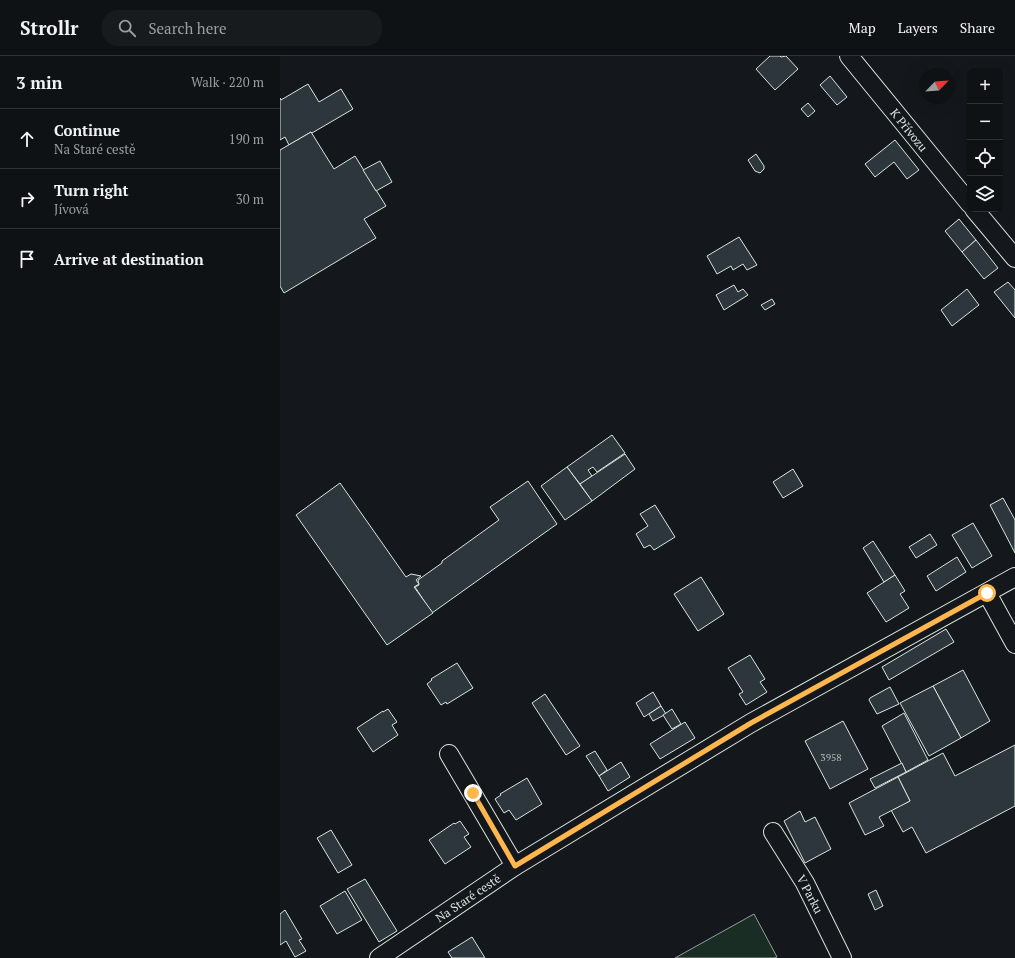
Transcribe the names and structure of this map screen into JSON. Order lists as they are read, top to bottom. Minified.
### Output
{"streets":{"street":["K Přívozu","V Parku","Na Staré cestě"]},"house_numbers":["3958"],"north":"top right","page":{"header":"Strollr","search":"Search here","nav":["Map","Layers","Share"],"heading":["3 min","Walk · 220 m"],"map_buttons":["+","−"],"list":[["Continue","Na Staré cestě","190 m"],["Turn right","Jívová","30 m"],"Arrive at destination"]}}
